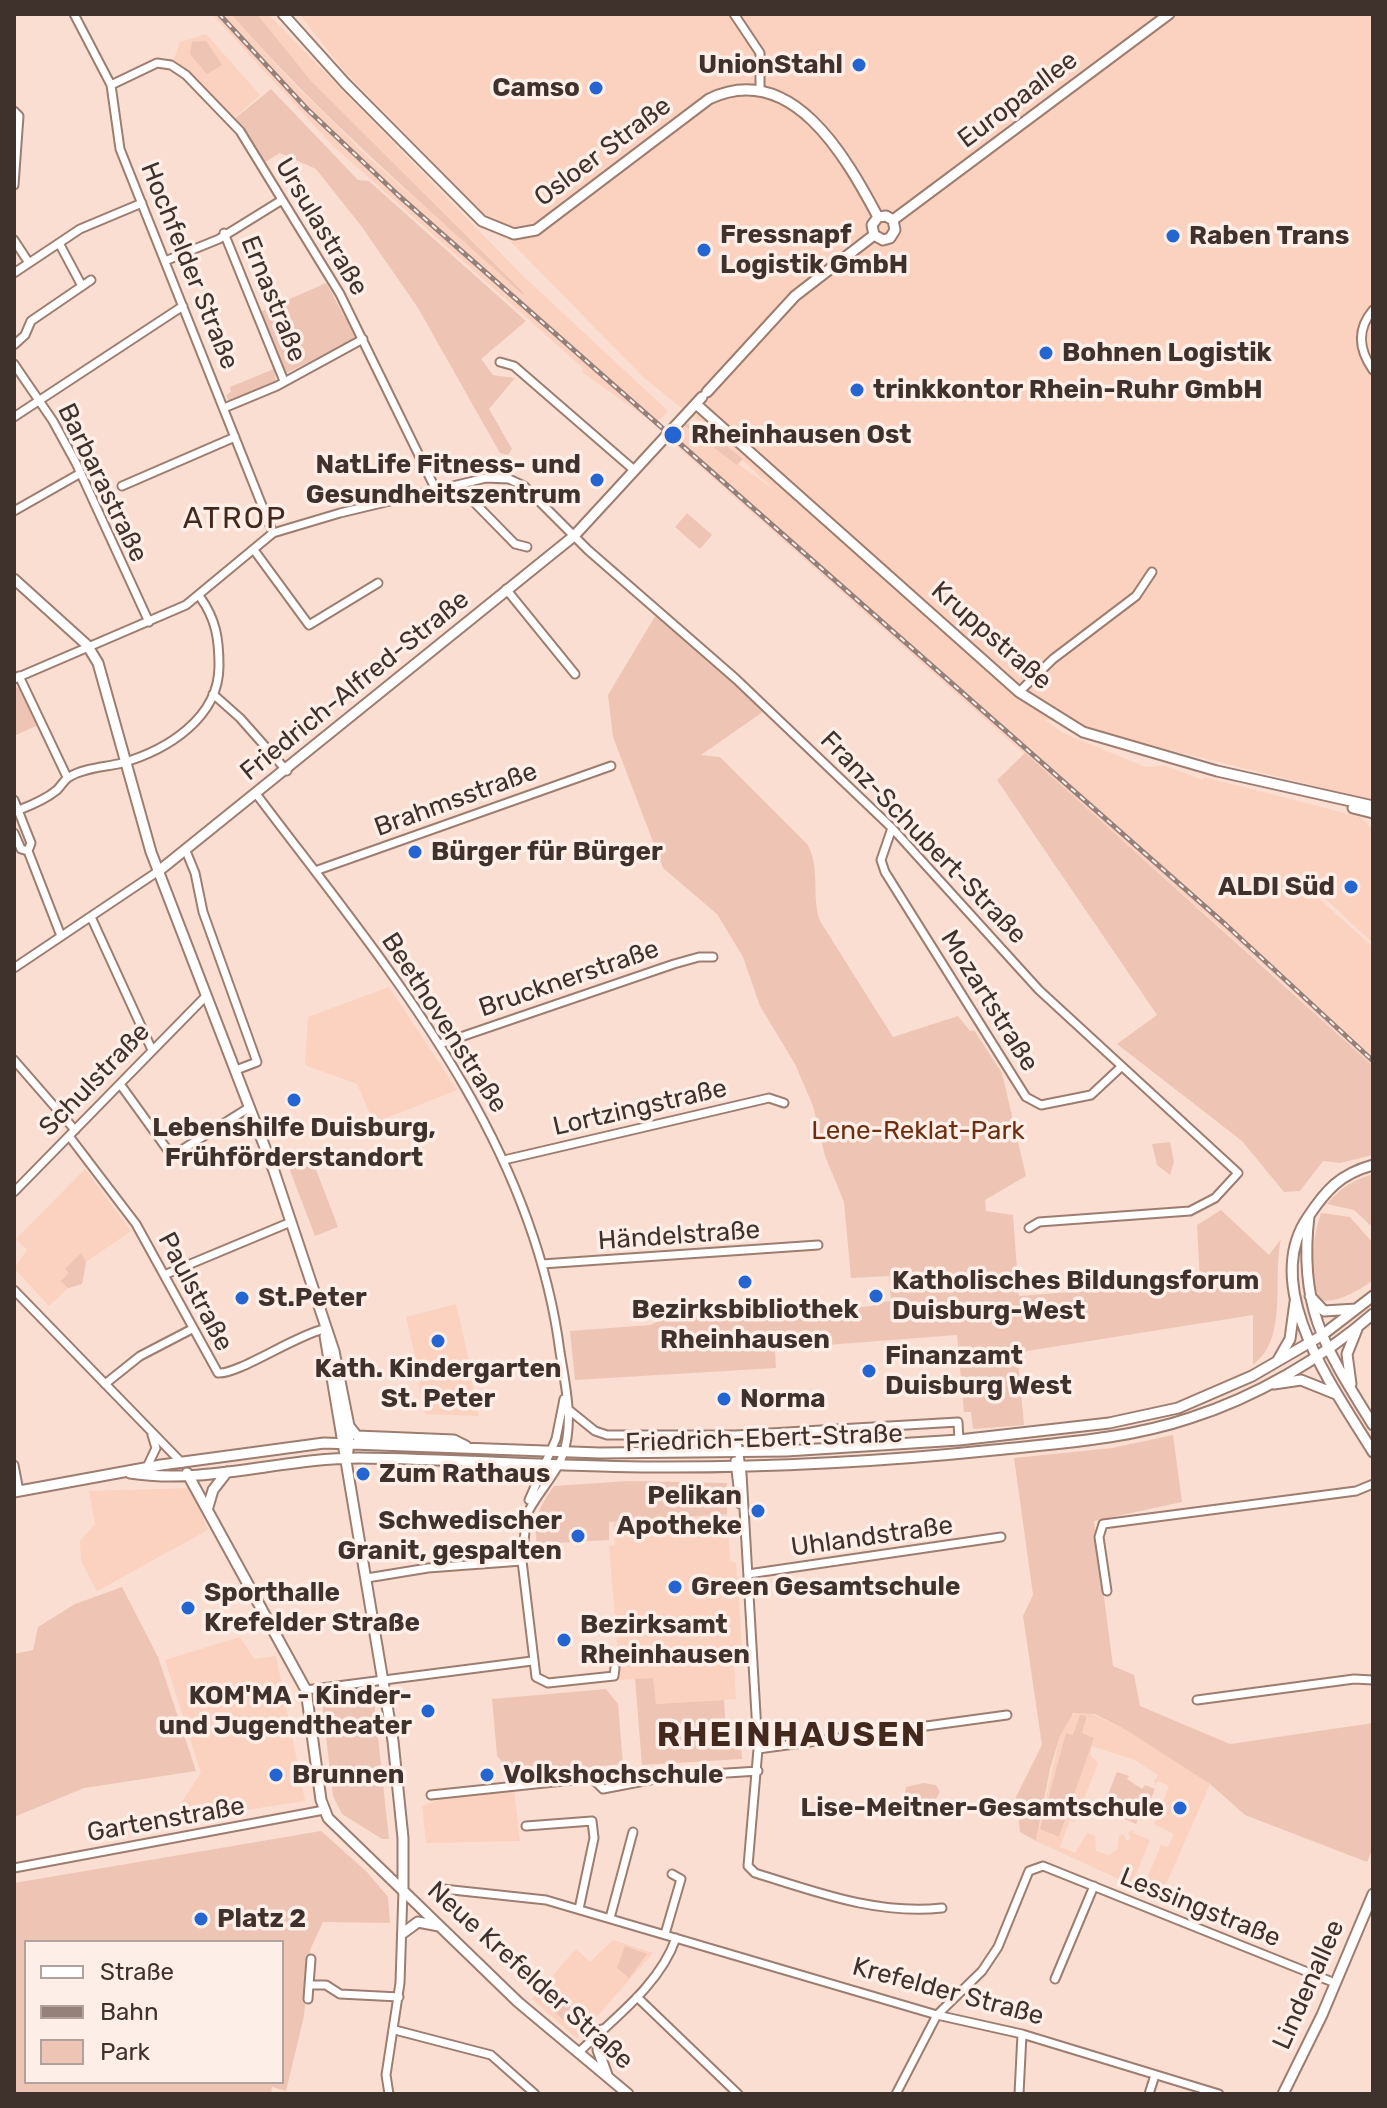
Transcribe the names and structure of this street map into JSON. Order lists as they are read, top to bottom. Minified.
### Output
{"streets":{"main road":["Europaallee","Osloer Straße","Kruppstraße","Friedrich-Alfred-Straße","Friedrich-Ebert-Straße","Neue Krefelder Straße","Lindenallee"],"street":["Ursulastraße","Hochfelder Straße","Ernastraße","Barbarastraße","Brahmsstraße","Franz-Schubert-Straße","Brucknerstraße","Mozartstraße","Beethovenstraße","Schulstraße","Lortzingstraße","Händelstraße","Paulstraße","Uhlandstraße","Gartenstraße","Lessingstraße","Krefelder Straße"]},"crossings":[["Ursulastraße","Hochfelder Straße"],["Ursulastraße","Franz-Schubert-Straße"],["Hochfelder Straße","Franz-Schubert-Straße"],["Kruppstraße","Friedrich-Alfred-Straße"],["Friedrich-Alfred-Straße","Franz-Schubert-Straße"],["Friedrich-Alfred-Straße","Beethovenstraße"],["Brahmsstraße","Beethovenstraße"],["Franz-Schubert-Straße","Mozartstraße"],["Brucknerstraße","Beethovenstraße"],["Beethovenstraße","Lortzingstraße"],["Beethovenstraße","Händelstraße"],["Beethovenstraße","Friedrich-Ebert-Straße"],["Schulstraße","Paulstraße"],["Lessingstraße","Lindenallee"],["Lessingstraße","Krefelder Straße"]],"districts":["ATROP","RHEINHAUSEN"],"parks":["Lene-Reklat-Park"],"places":["UnionStahl","Camso","Raben Trans","Fressnapf Logistik GmbH","Bohnen Logistik","trinkkontor Rhein-Ruhr GmbH","Rheinhausen Ost","NatLife Fitness- und Gesundheitszentrum","Bürger für Bürger","ALDI Süd","Lebenshilfe Duisburg, Frühförderstandort","Bezirksbibliothek Rheinhausen","Katholisches Bildungsforum Duisburg-West","St.Peter","Kath. Kindergarten St. Peter","Finanzamt Duisburg West","Norma","Zum Rathaus","Pelikan Apotheke","Schwedischer Granit, gespalten","Green Gesamtschule","Sporthalle Krefelder Straße","Bezirksamt Rheinhausen","KOM'MA - Kinder- und Jugendtheater","Brunnen","Volkshochschule","Lise-Meitner-Gesamtschule","Platz 2"],"legend":["Straße","Bahn","Park"]}
